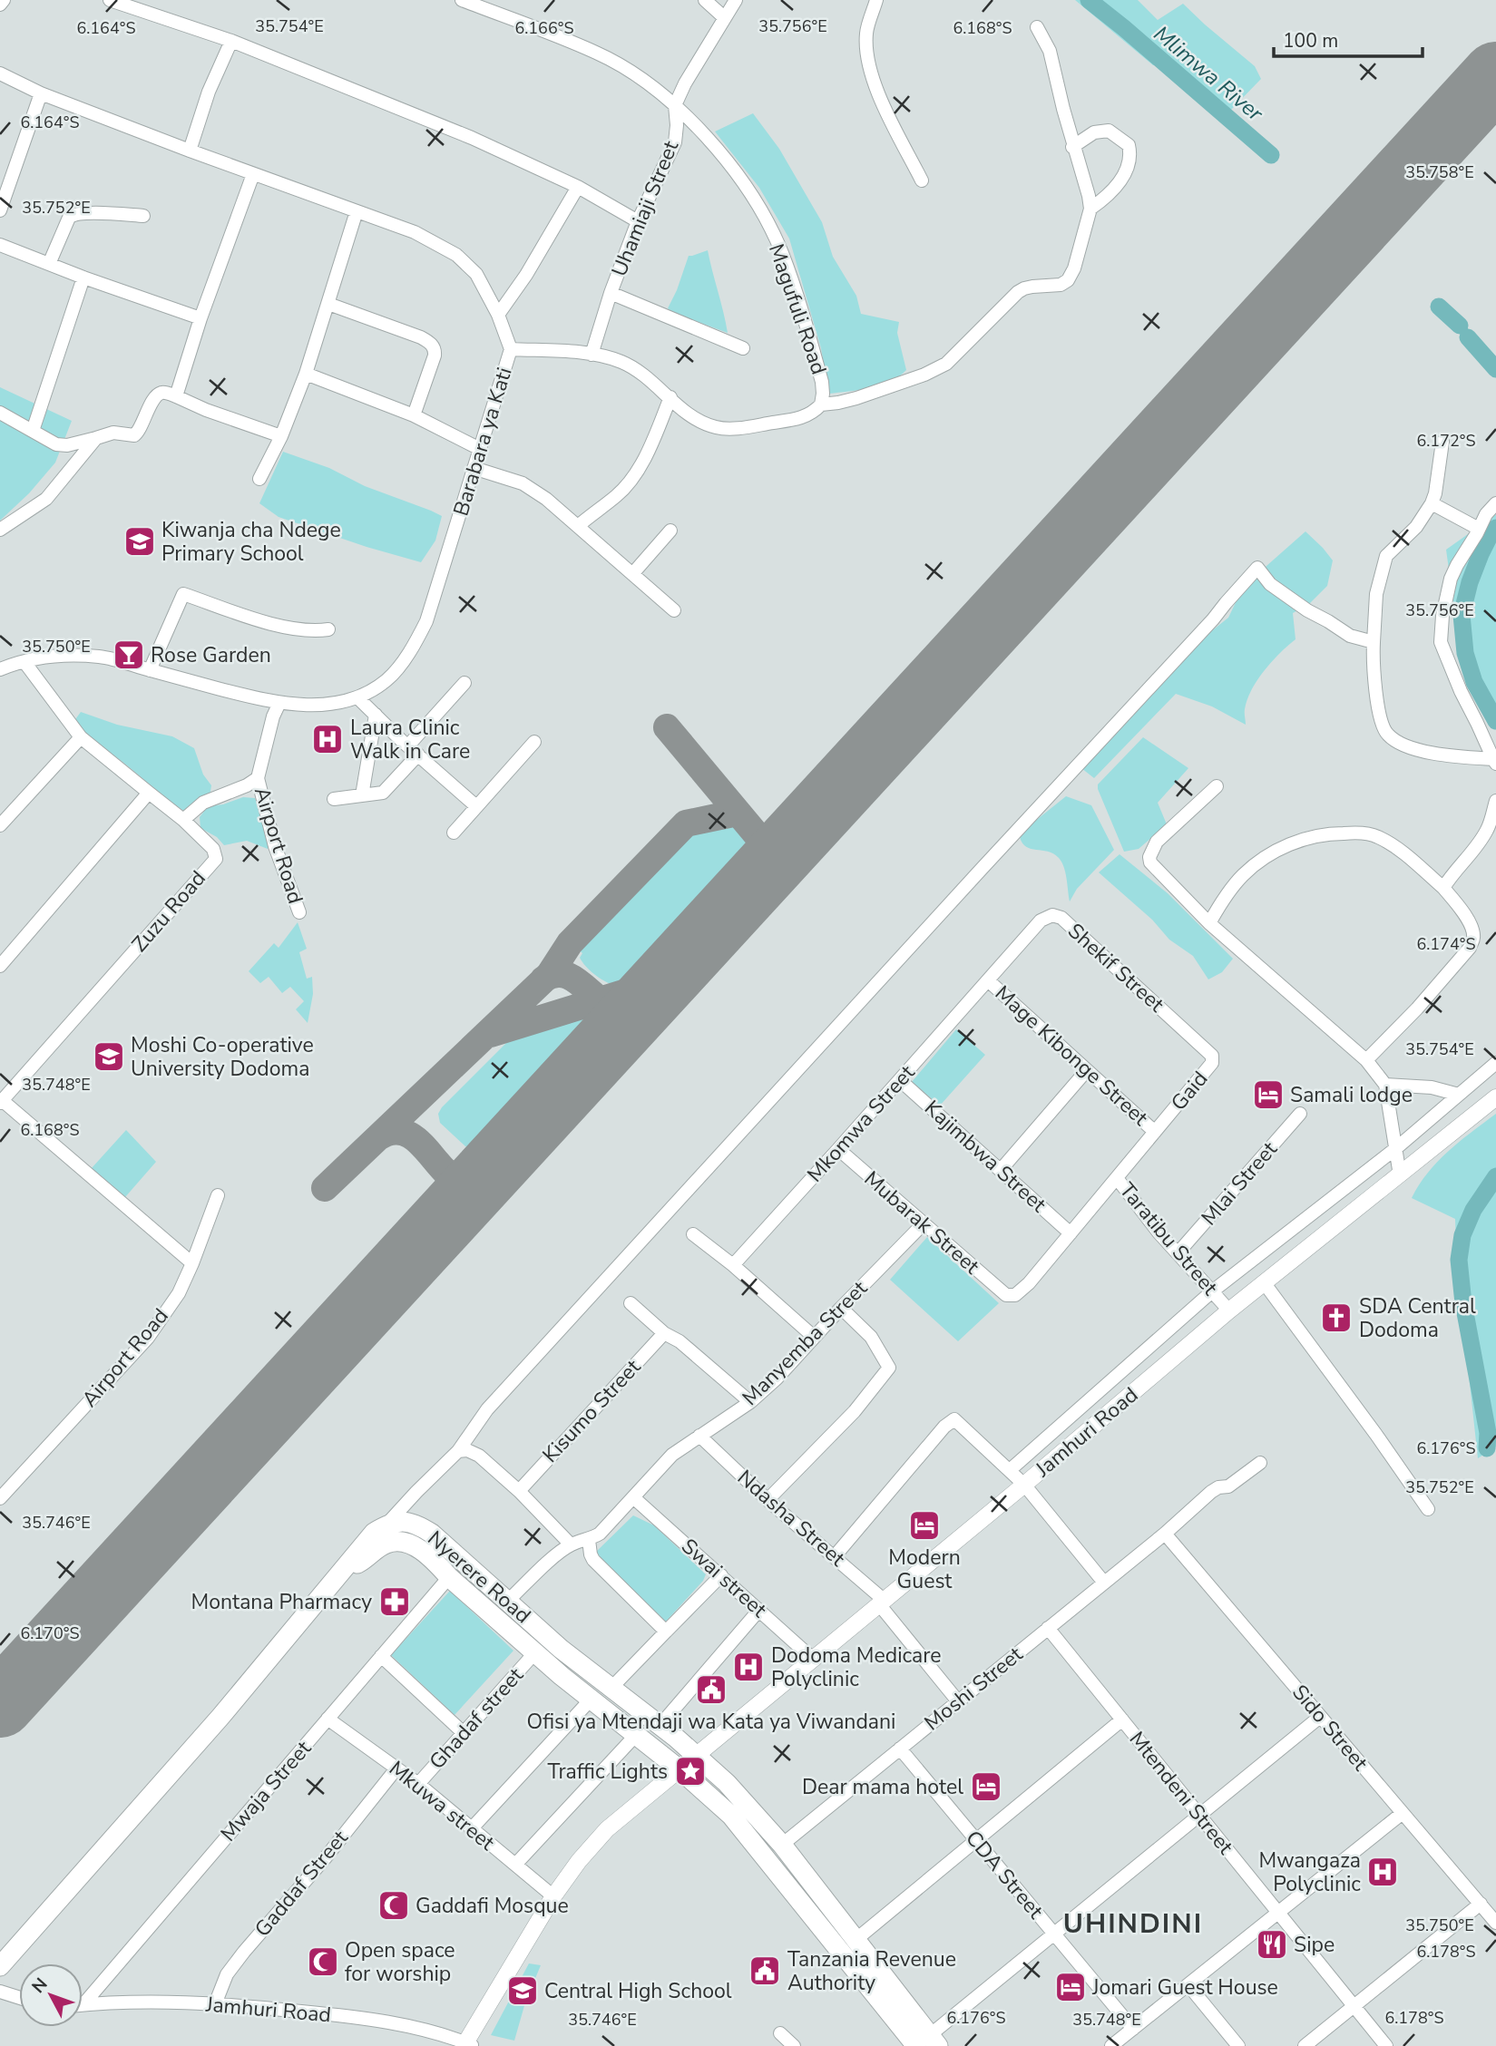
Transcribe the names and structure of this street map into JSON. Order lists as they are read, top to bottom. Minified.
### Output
{"streets":{"highway":["Nyerere Road"],"main road":["Jamhuri Road"],"street":["Uhamiaji Street","Magufuli Road","Barabara ya Kati","Airport Road","Zuzu Road","Shekif Street","Mage Kibonge Street","Gaid","Mkomwa Street","Kajimbwa Street","Mlai Street","Mubarak Street","Taratibu Street","Manyemba Street","Kisumo Street","Ndasha Street","Swai street","Moshi Street","Ghadaf street","Sido Street","Mwaja Street","Mtendeni Street","Mkuwa street","CDA Street","Gaddaf Street"]},"crossings":[["Uhamiaji Street","Magufuli Road"],["Barabara ya Kati","Zuzu Road"],["Shekif Street","Mage Kibonge Street"],["Shekif Street","Gaid"],["Shekif Street","Mkomwa Street"],["Mage Kibonge Street","Gaid"],["Mage Kibonge Street","Mkomwa Street"],["Gaid","Taratibu Street"],["Mkomwa Street","Kajimbwa Street"],["Mkomwa Street","Mubarak Street"],["Kajimbwa Street","Taratibu Street"],["Mlai Street","Taratibu Street"],["Mubarak Street","Taratibu Street"],["Mubarak Street","Manyemba Street"],["Taratibu Street","Jamhuri Road"],["Manyemba Street","Ndasha Street"],["Manyemba Street","Nyerere Road"],["Manyemba Street","Swai street"],["Jamhuri Road","Ndasha Street"],["Jamhuri Road","Nyerere Road"],["Jamhuri Road","Swai street"],["Jamhuri Road","Mkuwa street"],["Jamhuri Road","Gaddaf Street"],["Ndasha Street","Moshi Street"],["Nyerere Road","Moshi Street"],["Nyerere Road","Ghadaf street"],["Nyerere Road","Mwaja Street"],["Moshi Street","Sido Street"],["Moshi Street","Mtendeni Street"],["Moshi Street","CDA Street"],["Ghadaf street","Mkuwa street"],["Mwaja Street","Mkuwa street"],["Mkuwa street","Gaddaf Street"]],"districts":["UHINDINI"],"water":["Mlimwa River"],"places":{"school or university":["Kiwanja cha Ndege Primary School","Moshi Co-operative University Dodoma","Central High School"],"bar":["Rose Garden"],"hospital":["Laura Clinic Walk in Care","Dodoma Medicare Polyclinic","Mwangaza Polyclinic"],"hotel":["Samali lodge","Modern Guest","Dear mama hotel","Jomari Guest House"],"church":["SDA Central Dodoma"],"pharmacy":["Montana Pharmacy"],"public building":["Ofisi ya Mtendaji wa Kata ya Viwandani","Tanzania Revenue Authority"],"place":["Traffic Lights"],"mosque":["Gaddafi Mosque","Open space for worship"],"restaurant":["Sipe"]},"scale_bar":"100 m","north":"top left","coordinates":["35.754°E","35.756°E","6.164°S","6.166°S","6.168°S","35.758°E","35.752°E","6.172°S","35.750°E","6.174°S","35.748°E","6.176°S","35.746°E","6.170°S","6.178°S"]}
